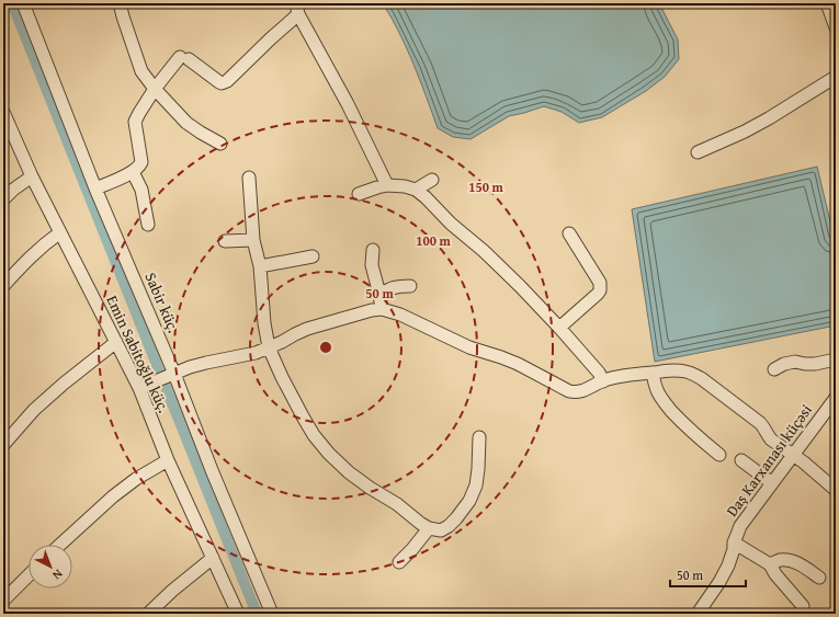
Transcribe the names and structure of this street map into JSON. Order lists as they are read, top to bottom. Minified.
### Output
{"streets":{"street":["Sabir küç.","Emin Sabitoğlu küç.","Daş Karxanası küçəsi"]},"scale_bar":"50 m","north":"bottom right","rings":["150 m","100 m","50 m"]}
